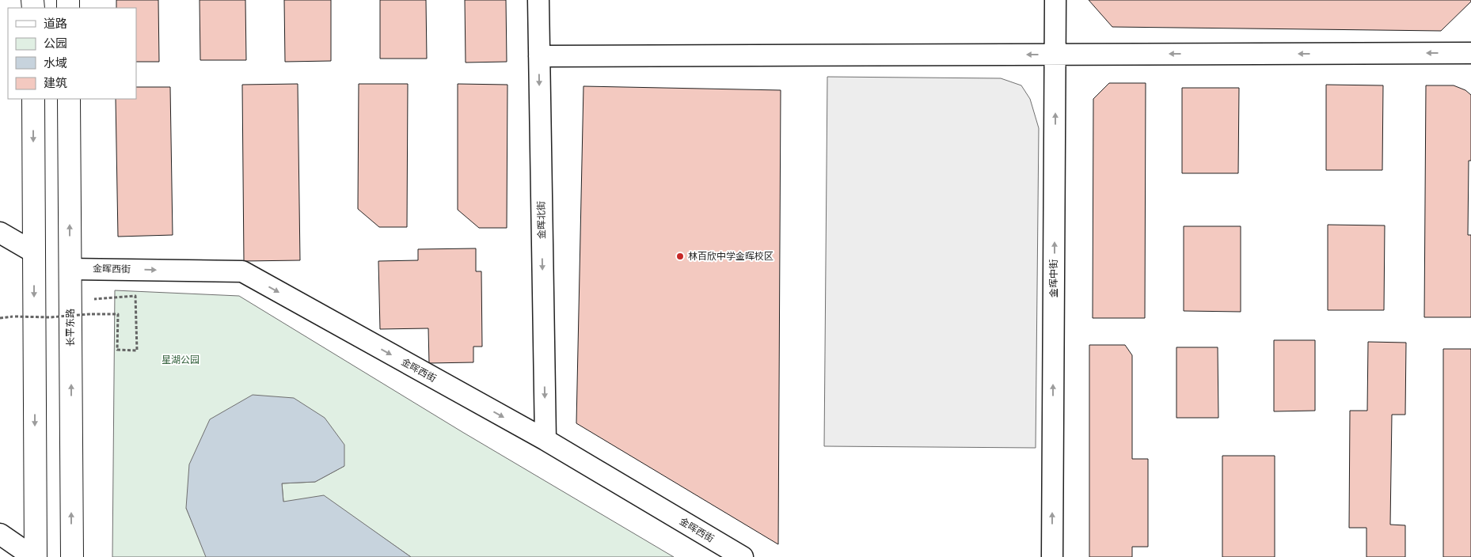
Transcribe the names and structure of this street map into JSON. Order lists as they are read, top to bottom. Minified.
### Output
{"streets":{"street":["金晖北街","金晖西街","金晖中街","长平东路"]},"crossings":[["金晖北街","金晖西街"],["金晖西街","长平东路"]],"one_way":["金晖北街","金晖西街","金晖中街"],"parks":["星湖公园"],"places":["林百欣中学金晖校区"],"legend":["道路","公园","水域","建筑"]}
